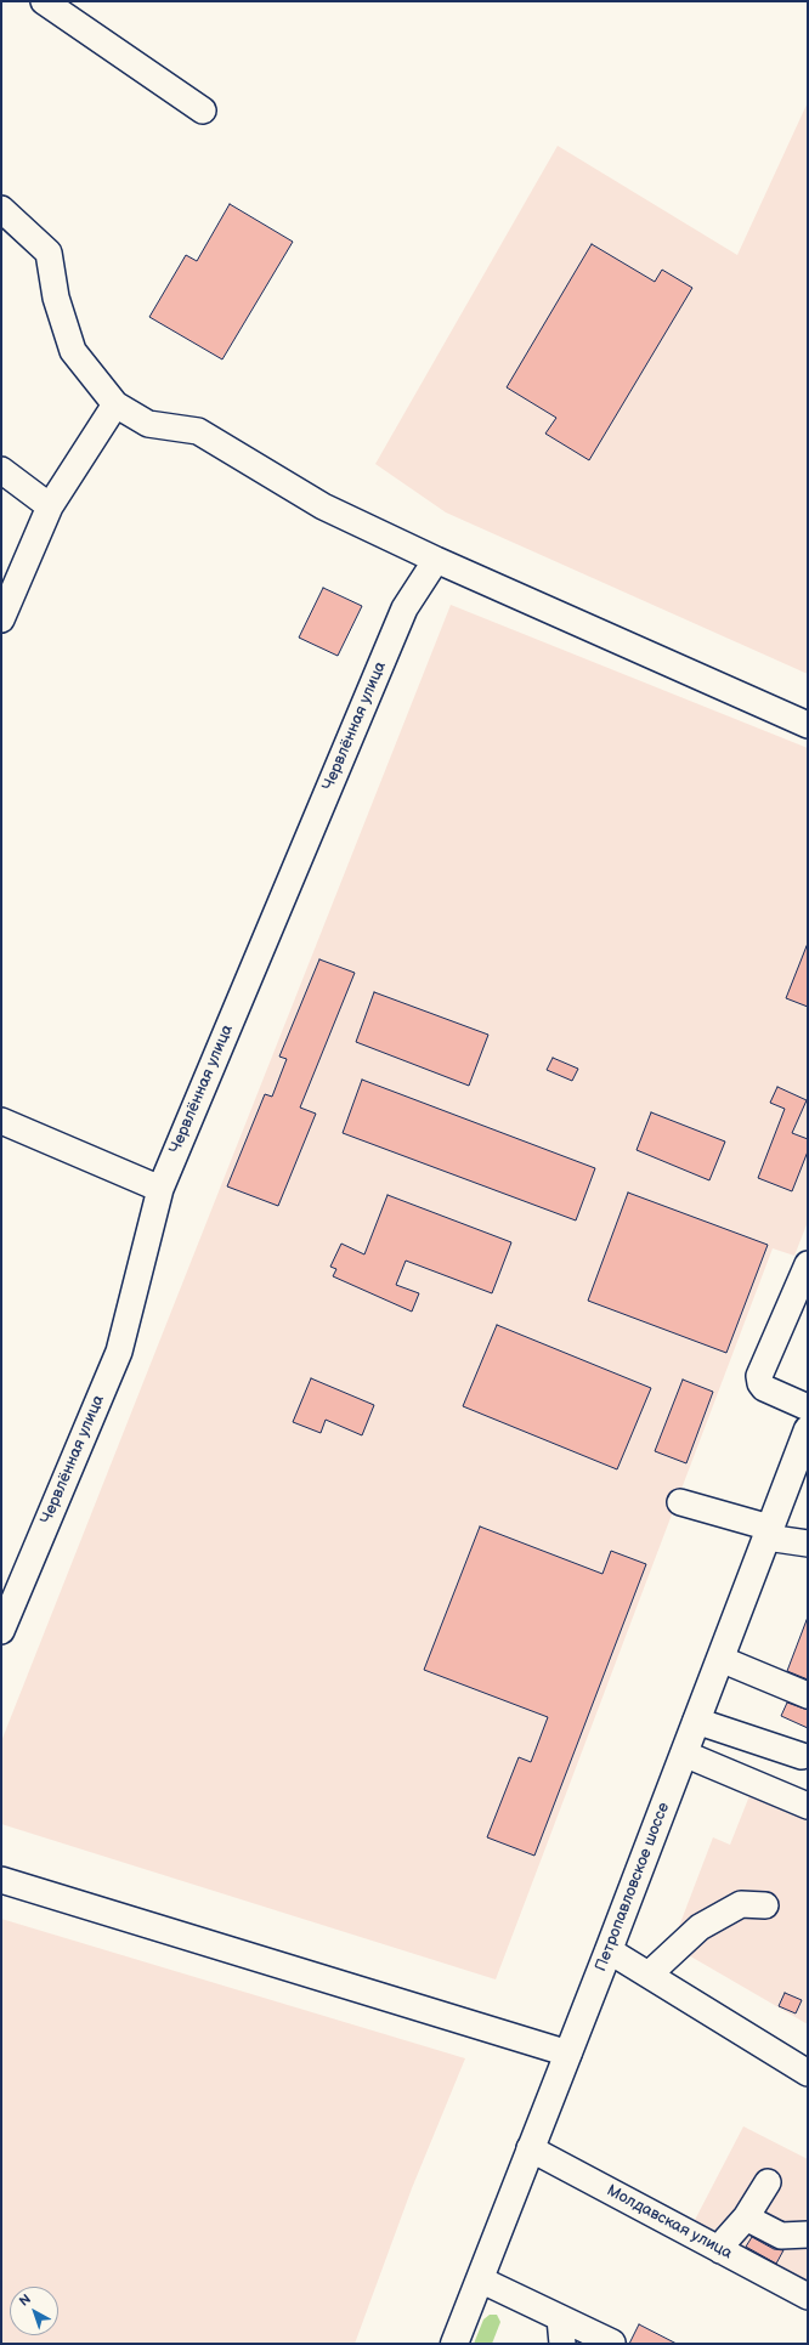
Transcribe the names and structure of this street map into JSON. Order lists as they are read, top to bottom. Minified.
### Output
{"streets":{"main road":["Петропавловское шоссе"],"street":["Червлённая улица","Молдавская улица"]},"crossings":[["Петропавловское шоссе","Молдавская улица"]],"north":"top left"}
